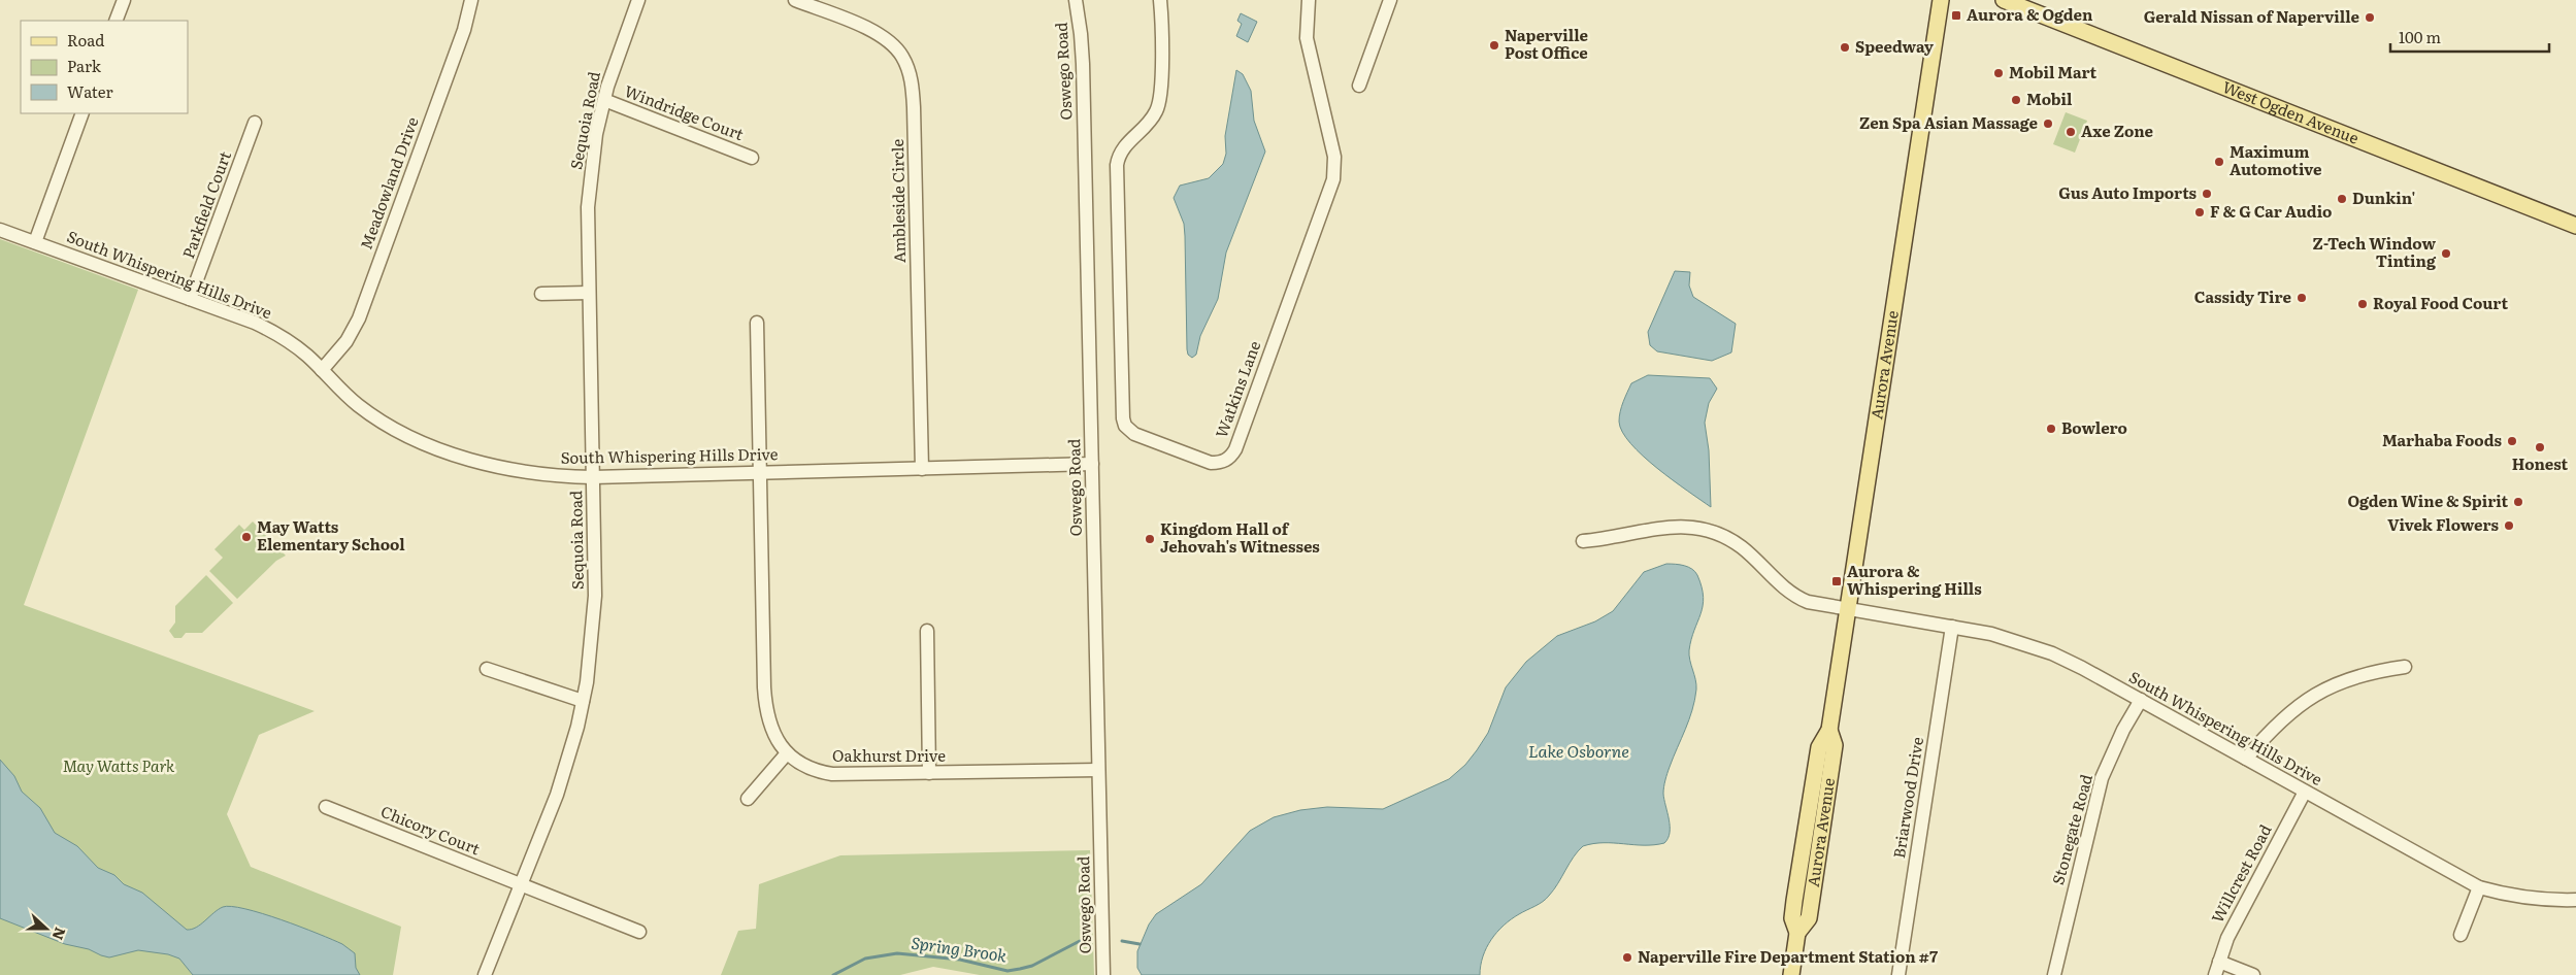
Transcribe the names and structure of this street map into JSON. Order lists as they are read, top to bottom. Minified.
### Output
{"streets":{"main road":["West Ogden Avenue","Aurora Avenue"],"street":["Oswego Road","Windridge Court","Sequoia Road","Meadowland Drive","Ambleside Circle","Parkfield Court","South Whispering Hills Drive","Watkins Lane","Oakhurst Drive","Briarwood Drive","Stonegate Road","Chicory Court","Willcrest Road"]},"crossings":[["Oswego Road","South Whispering Hills Drive"],["Oswego Road","Oakhurst Drive"],["Windridge Court","Sequoia Road"],["Sequoia Road","South Whispering Hills Drive"],["Sequoia Road","Chicory Court"],["Meadowland Drive","South Whispering Hills Drive"],["Ambleside Circle","South Whispering Hills Drive"],["Parkfield Court","South Whispering Hills Drive"],["South Whispering Hills Drive","Aurora Avenue"],["South Whispering Hills Drive","Oakhurst Drive"],["South Whispering Hills Drive","Briarwood Drive"],["South Whispering Hills Drive","Stonegate Road"],["South Whispering Hills Drive","Willcrest Road"]],"water":["Lake Osborne","Spring Brook"],"parks":["May Watts Park"],"places":{"transit":["Aurora & Ogden","Aurora & Whispering Hills"],"other":["Gerald Nissan of Naperville","Naperville Post Office","Speedway","Mobil Mart","Mobil","Zen Spa Asian Massage","Axe Zone","Maximum Automotive","Gus Auto Imports","Dunkin'","F & G Car Audio","Z-Tech Window Tinting","Cassidy Tire","Royal Food Court","Bowlero","Marhaba Foods","Honest","Ogden Wine & Spirit","Vivek Flowers","May Watts Elementary School","Kingdom Hall of Jehovah's Witnesses","Naperville Fire Department Station #7"]},"legend":["Road","Park","Water"],"scale_bar":"100 m","north":"right"}
